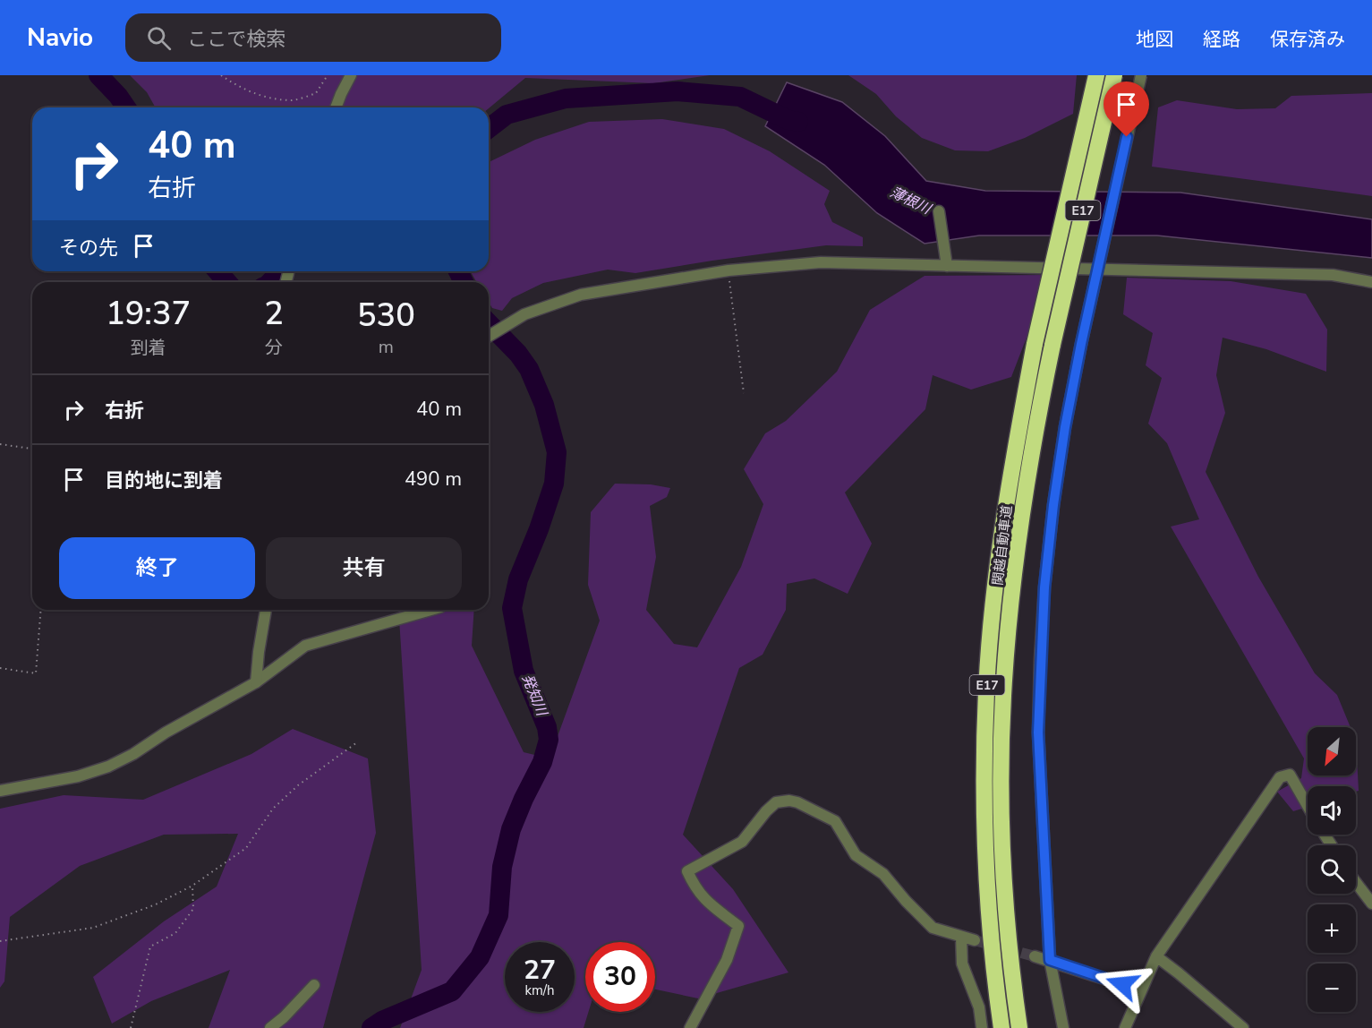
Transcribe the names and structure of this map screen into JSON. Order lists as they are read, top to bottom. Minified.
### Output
{"streets":{"highway":["E17","関越自動車道"]},"water":["薄根川","発知川"],"north":"bottom left","page":{"header":"Navio","search":"ここで検索","nav":["地図","経路","保存済み"],"turn":["40 m","右折"],"then":"その先","eta":["19:37","到着","2","分","530","m"],"list":[{"name":"右折","value":"40 m"},{"name":"目的地に到着","value":"490 m"}],"buttons":["終了","共有"],"map_buttons":["+","−"],"speed":"27 km/h","limit":"30"}}
